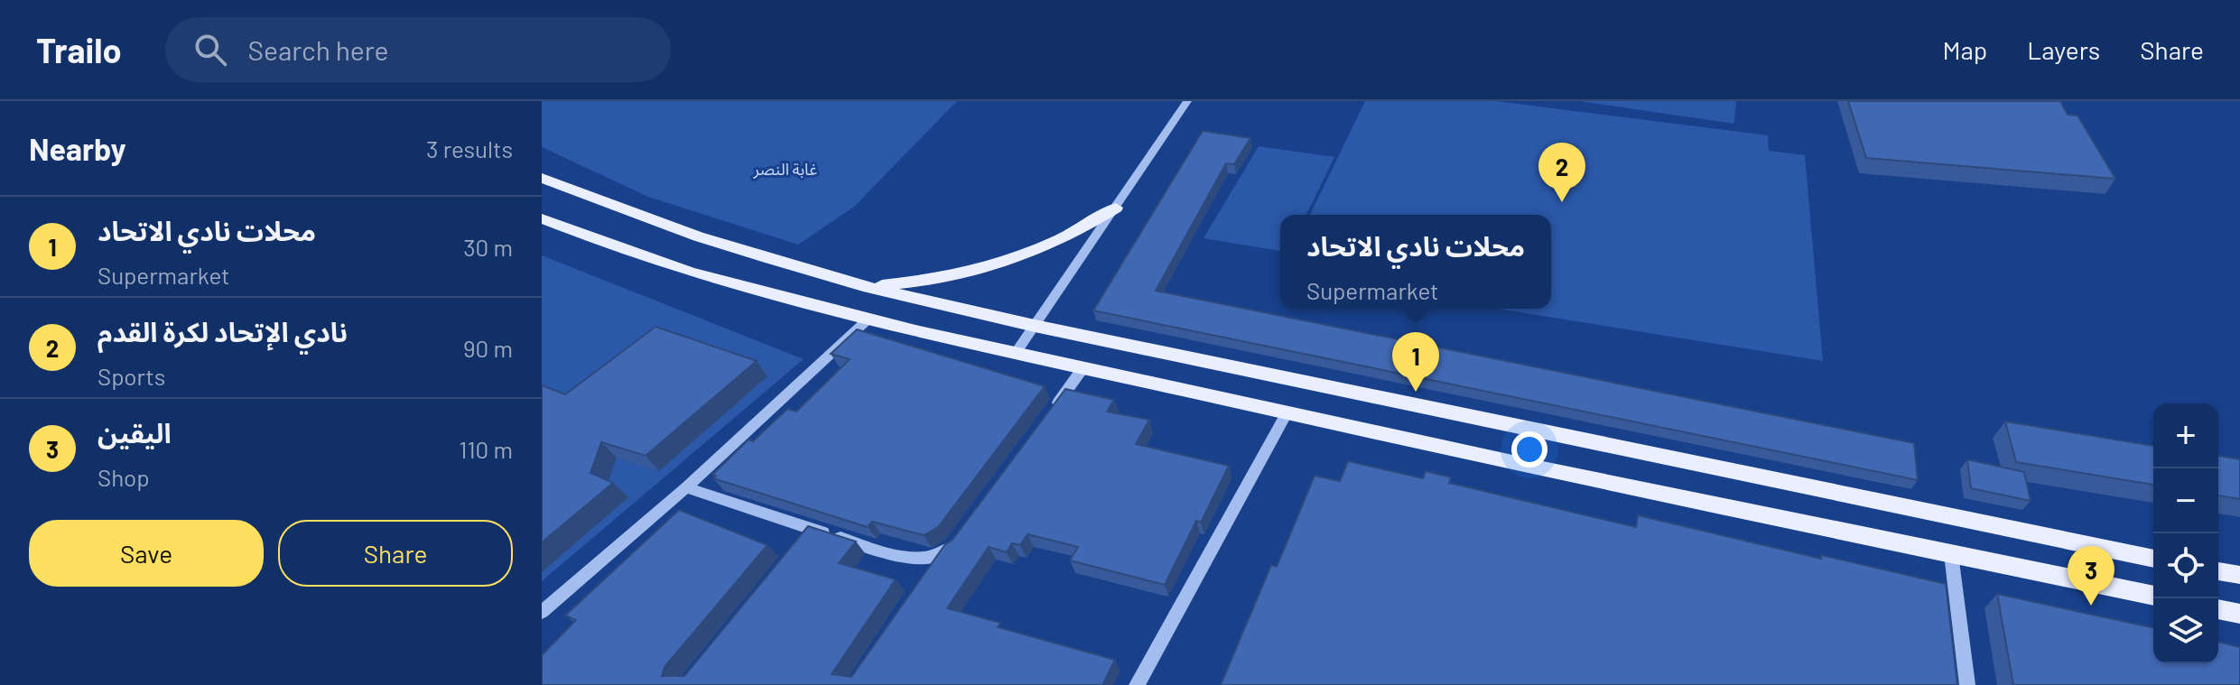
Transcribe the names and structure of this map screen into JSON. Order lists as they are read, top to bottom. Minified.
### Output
{"parks":["غابة النصر"],"page":{"header":"Trailo","search":"Search here","nav":["Map","Layers","Share"],"heading":["Nearby","3 results"],"pins":["2","1","3"],"list":[{"mark":"1","name":"محلات نادي الاتحاد","note":"Supermarket","value":"30 m"},{"mark":"2","name":"نادي الإتحاد لكرة القدم","note":"Sports","value":"90 m"},{"mark":"3","name":"اليقين","note":"Shop","value":"110 m"}],"popup":["محلات نادي الاتحاد","Supermarket"],"map_buttons":["+","−"],"buttons":["Save","Share"]}}
